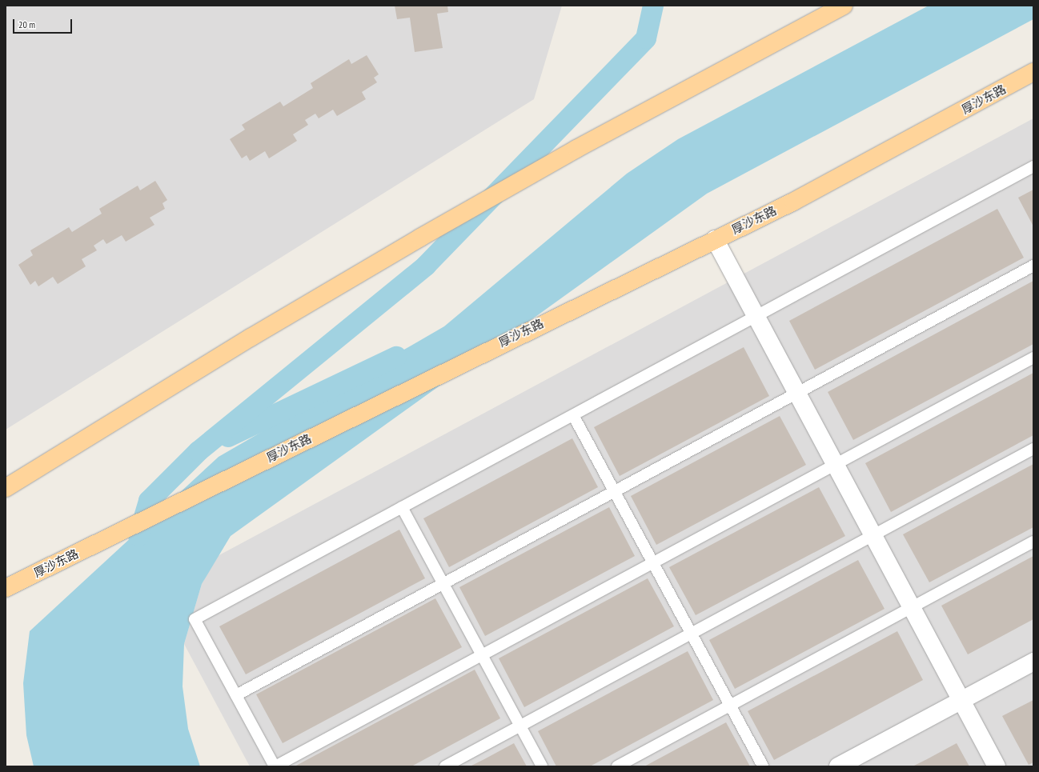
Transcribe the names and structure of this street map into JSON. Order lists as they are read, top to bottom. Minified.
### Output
{"streets":{"main road":["厚沙东路"]},"scale_bar":"20 m"}
